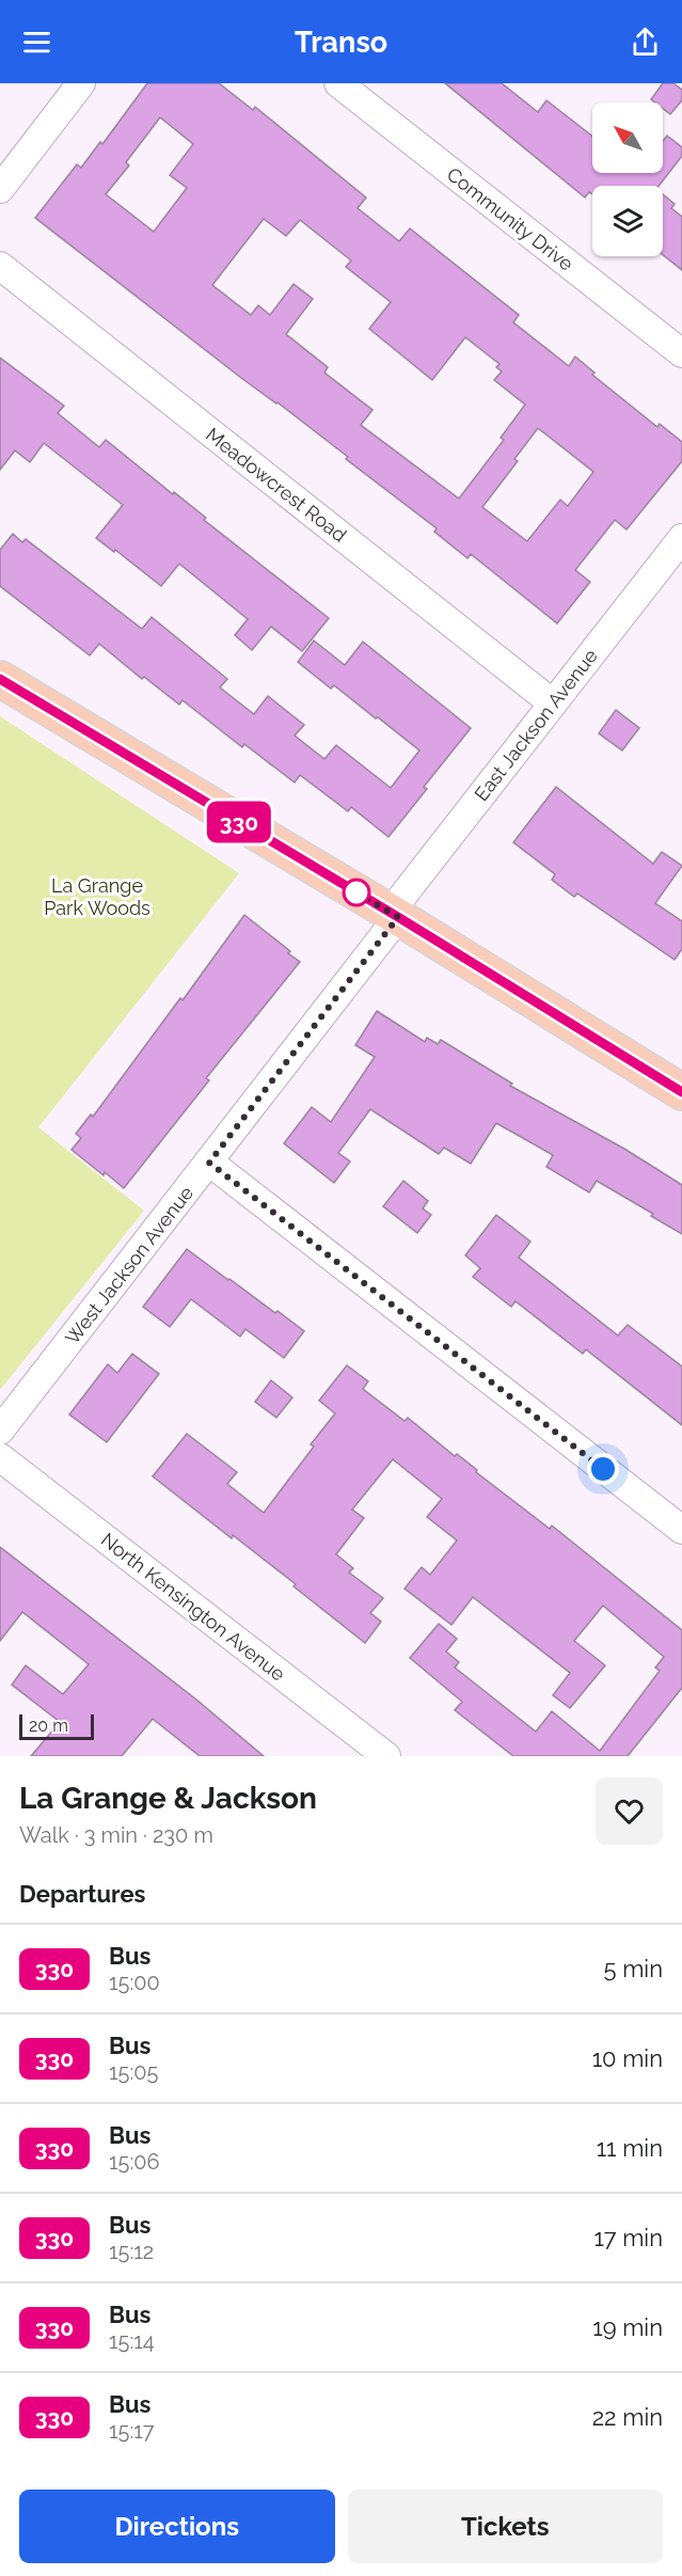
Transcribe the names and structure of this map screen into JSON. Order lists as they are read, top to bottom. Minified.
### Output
{"streets":{"street":["Community Drive","Meadowcrest Road","East Jackson Avenue","West Jackson Avenue","North Kensington Avenue"]},"crossings":[["Meadowcrest Road","East Jackson Avenue"],["East Jackson Avenue","West Jackson Avenue"]],"parks":["La Grange Park Woods"],"lines":["bus line 330"],"scale_bar":"20 m","north":"top left","page":{"header":"Transo","on_map":"330","scale":"20 m","heading":[["La Grange & Jackson","Walk · 3 min · 230 m"],"Departures"],"list":[{"mark":"330","name":"Bus","note":"15:00","value":"5 min"},{"mark":"330","name":"Bus","note":"15:05","value":"10 min"},{"mark":"330","name":"Bus","note":"15:06","value":"11 min"},{"mark":"330","name":"Bus","note":"15:12","value":"17 min"},{"mark":"330","name":"Bus","note":"15:14","value":"19 min"},{"mark":"330","name":"Bus","note":"15:17","value":"22 min"}],"buttons":["Directions","Tickets"]}}
